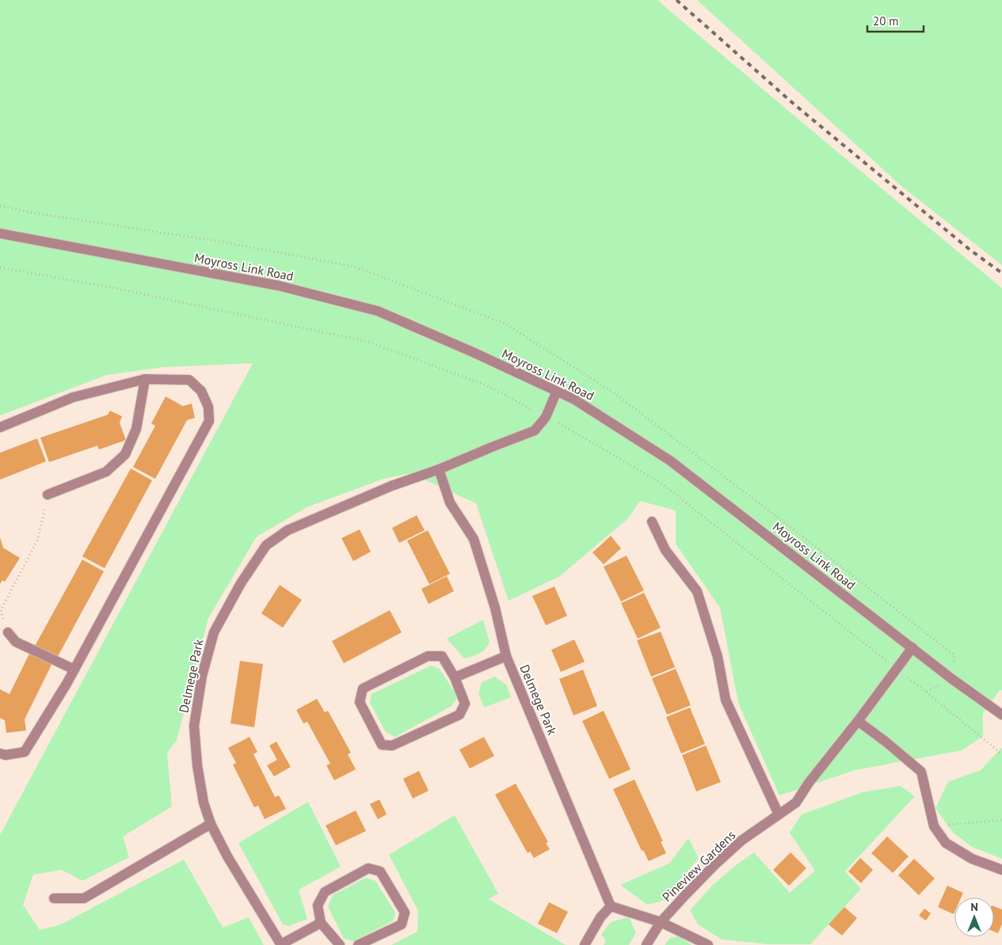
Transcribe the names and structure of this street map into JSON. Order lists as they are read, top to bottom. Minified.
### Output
{"streets":{"street":["Moyross Link Road","Delmege Park","Pineview Gardens"]},"crossings":[["Moyross Link Road","Delmege Park"]],"scale_bar":"20 m","north":"top"}
